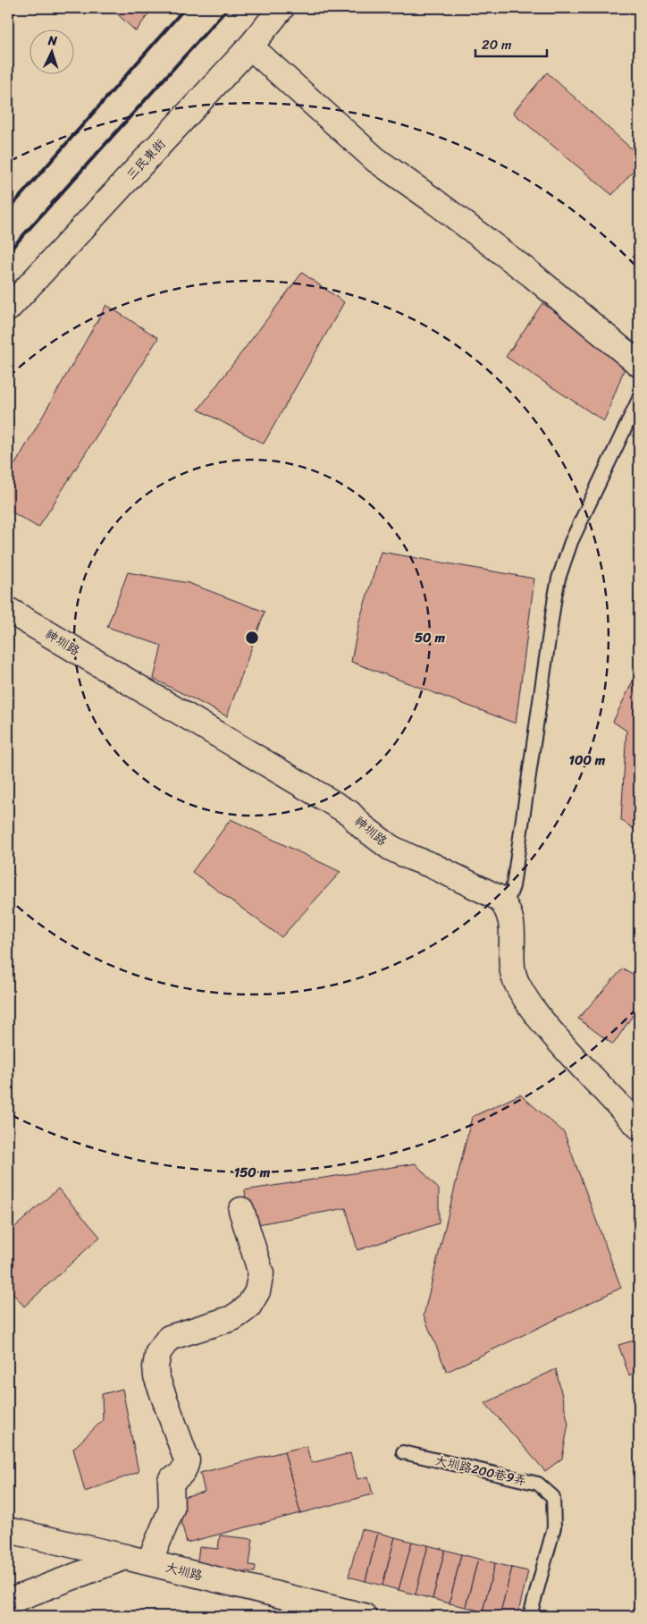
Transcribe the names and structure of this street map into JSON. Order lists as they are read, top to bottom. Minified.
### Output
{"streets":{"street":["三民東街","神圳路","大圳路"],"lane":["大圳路200巷9弄"]},"scale_bar":"20 m","north":"top","rings":["50 m","100 m","150 m"]}
